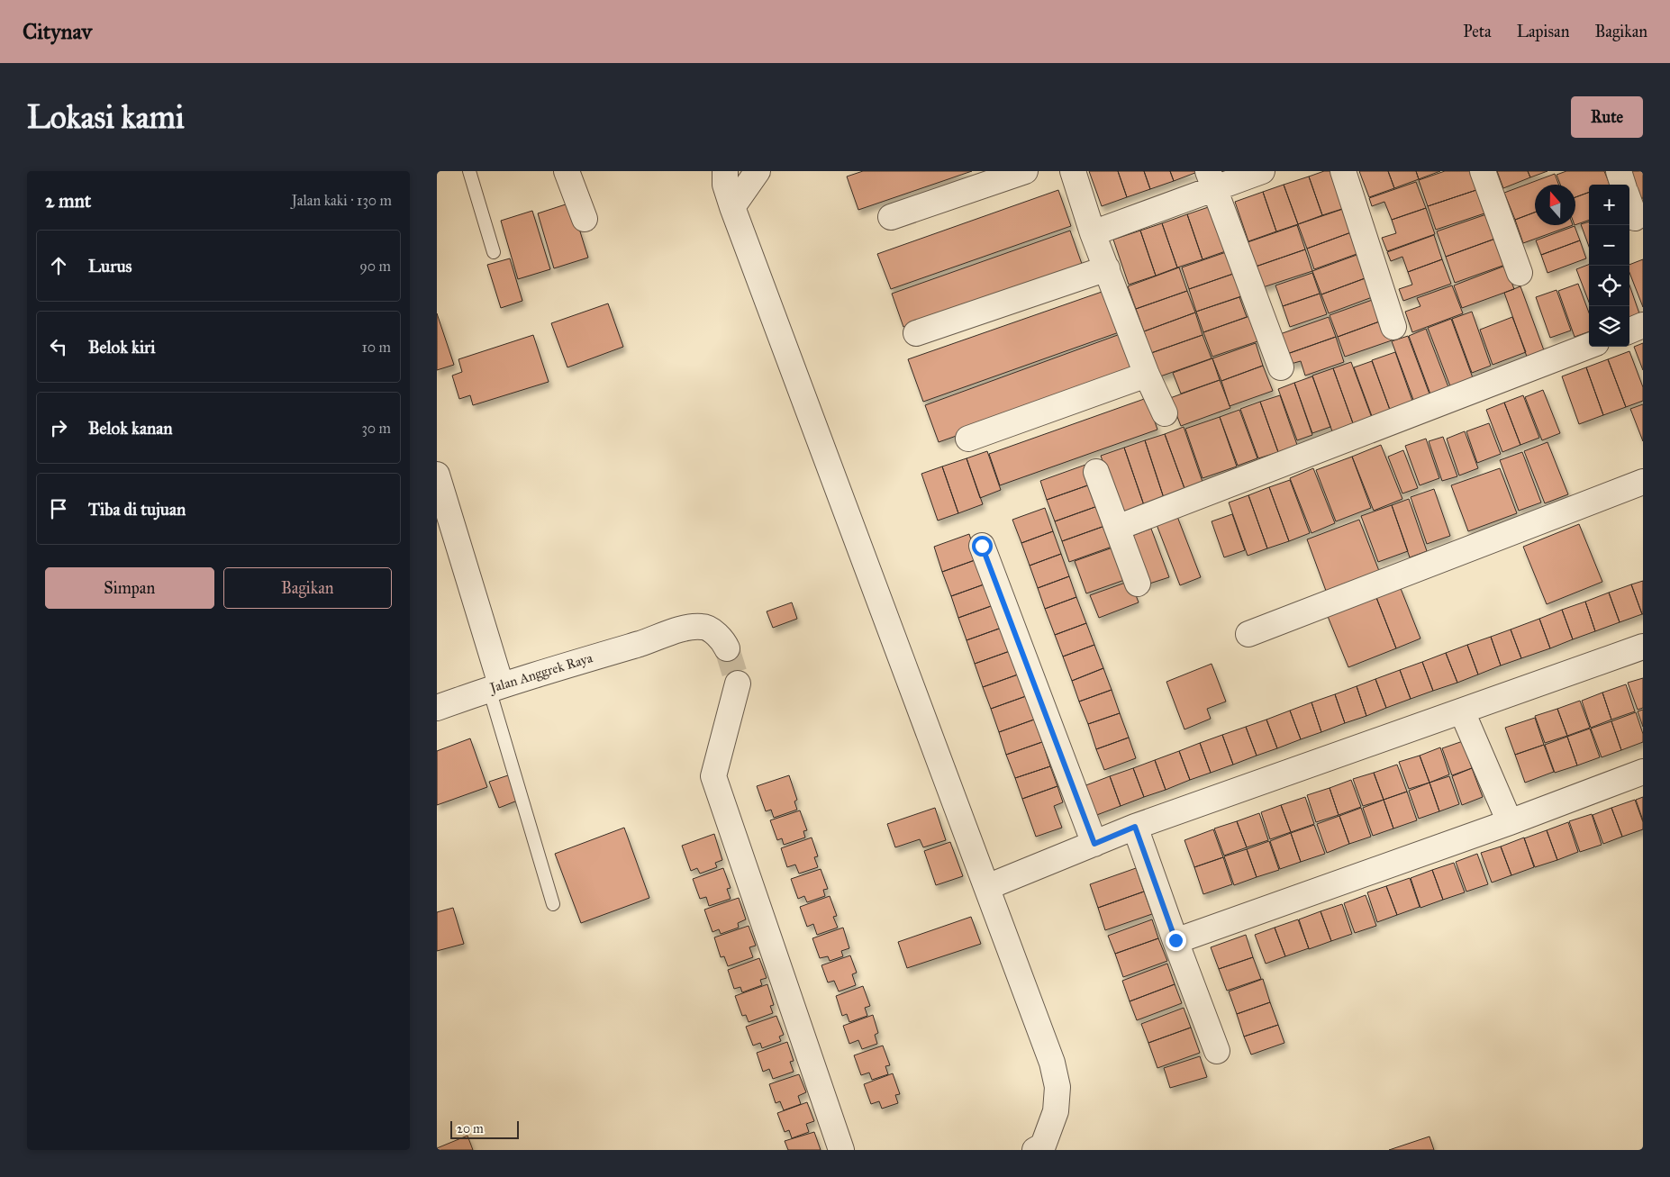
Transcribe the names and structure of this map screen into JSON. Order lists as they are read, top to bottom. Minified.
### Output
{"streets":{"street":["Jalan Anggrek Raya"]},"scale_bar":"20 m","north":"top","page":{"header":"Citynav","nav":["Peta","Lapisan","Bagikan"],"buttons":["Rute",["Simpan","Bagikan"]],"title":"Lokasi kami","heading":["2 mnt","Jalan kaki · 130 m"],"map_buttons":["+","−"],"list":[["Lurus","90 m"],["Belok kiri","10 m"],["Belok kanan","30 m"],"Tiba di tujuan"],"scale":"20 m"}}
